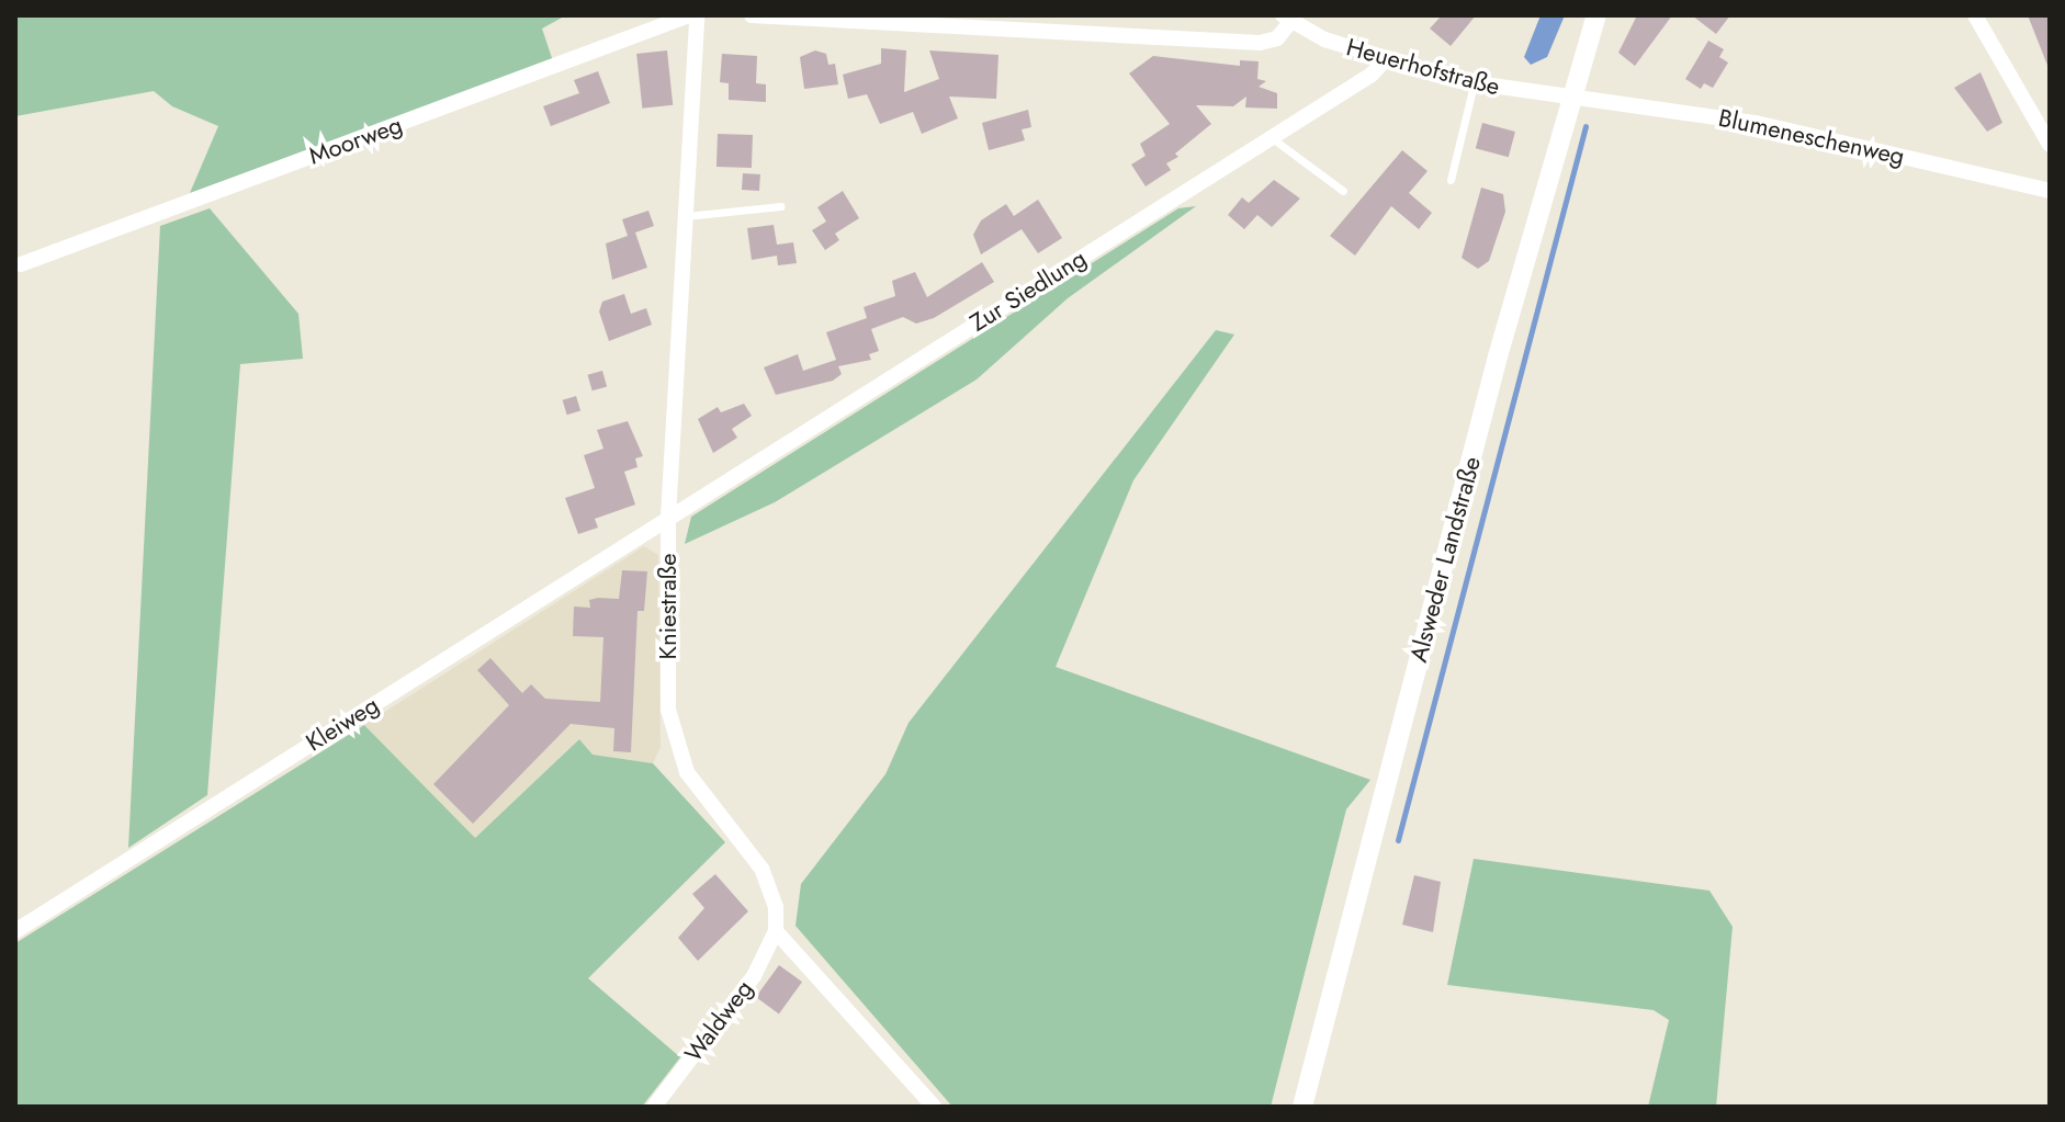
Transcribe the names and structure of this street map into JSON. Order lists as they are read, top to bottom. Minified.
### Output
{"streets":{"street":["Heuerhofstraße","Blumeneschenweg","Moorweg","Zur Siedlung","Alsweder Landstraße","Kniestraße","Kleiweg","Waldweg"]},"crossings":[["Heuerhofstraße","Blumeneschenweg"],["Heuerhofstraße","Zur Siedlung"],["Heuerhofstraße","Alsweder Landstraße"],["Blumeneschenweg","Alsweder Landstraße"],["Zur Siedlung","Kniestraße"],["Zur Siedlung","Kleiweg"],["Kniestraße","Kleiweg"],["Kniestraße","Waldweg"]]}
